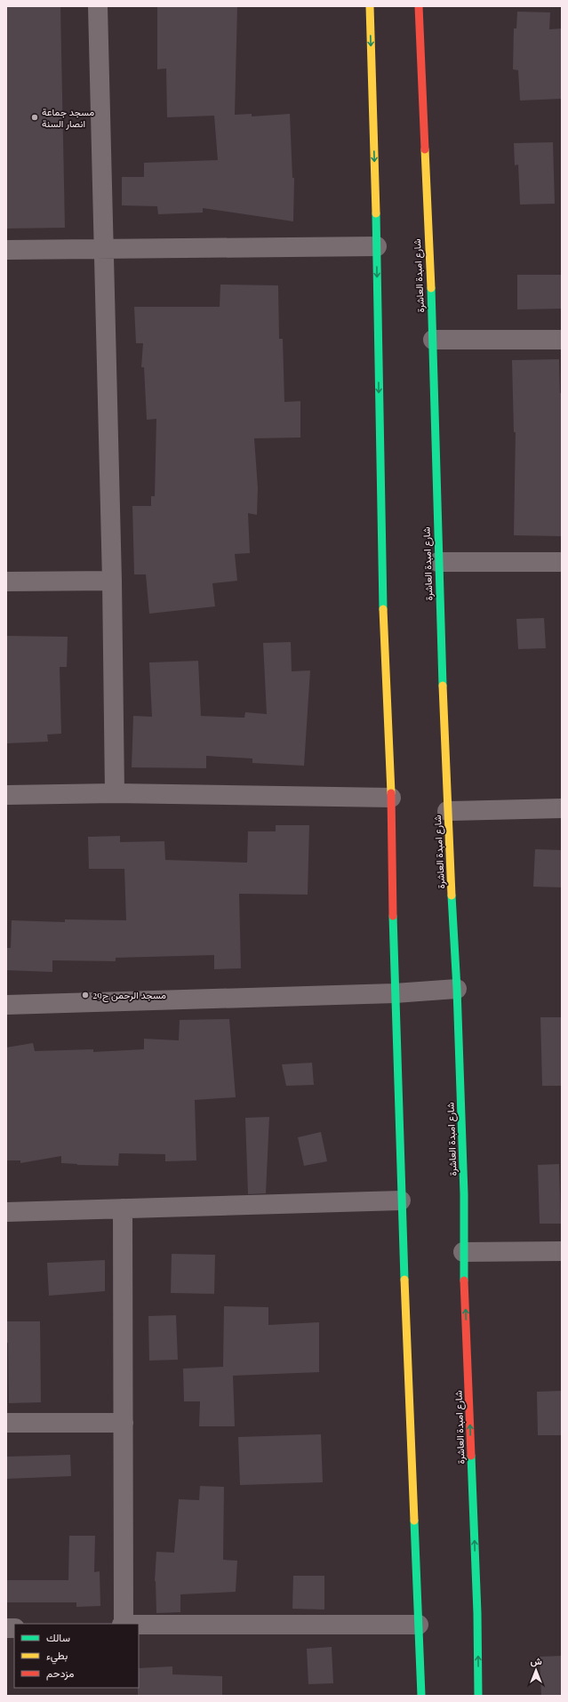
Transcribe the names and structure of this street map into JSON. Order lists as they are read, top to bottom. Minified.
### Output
{"streets":{"main road":["شارع امبدة العاشرة"]},"places":["مسجد جماعة انصار السنة","مسجد الرحمن ح29"],"legend":["سالك","بطيء","مزدحم"],"north":"top"}
